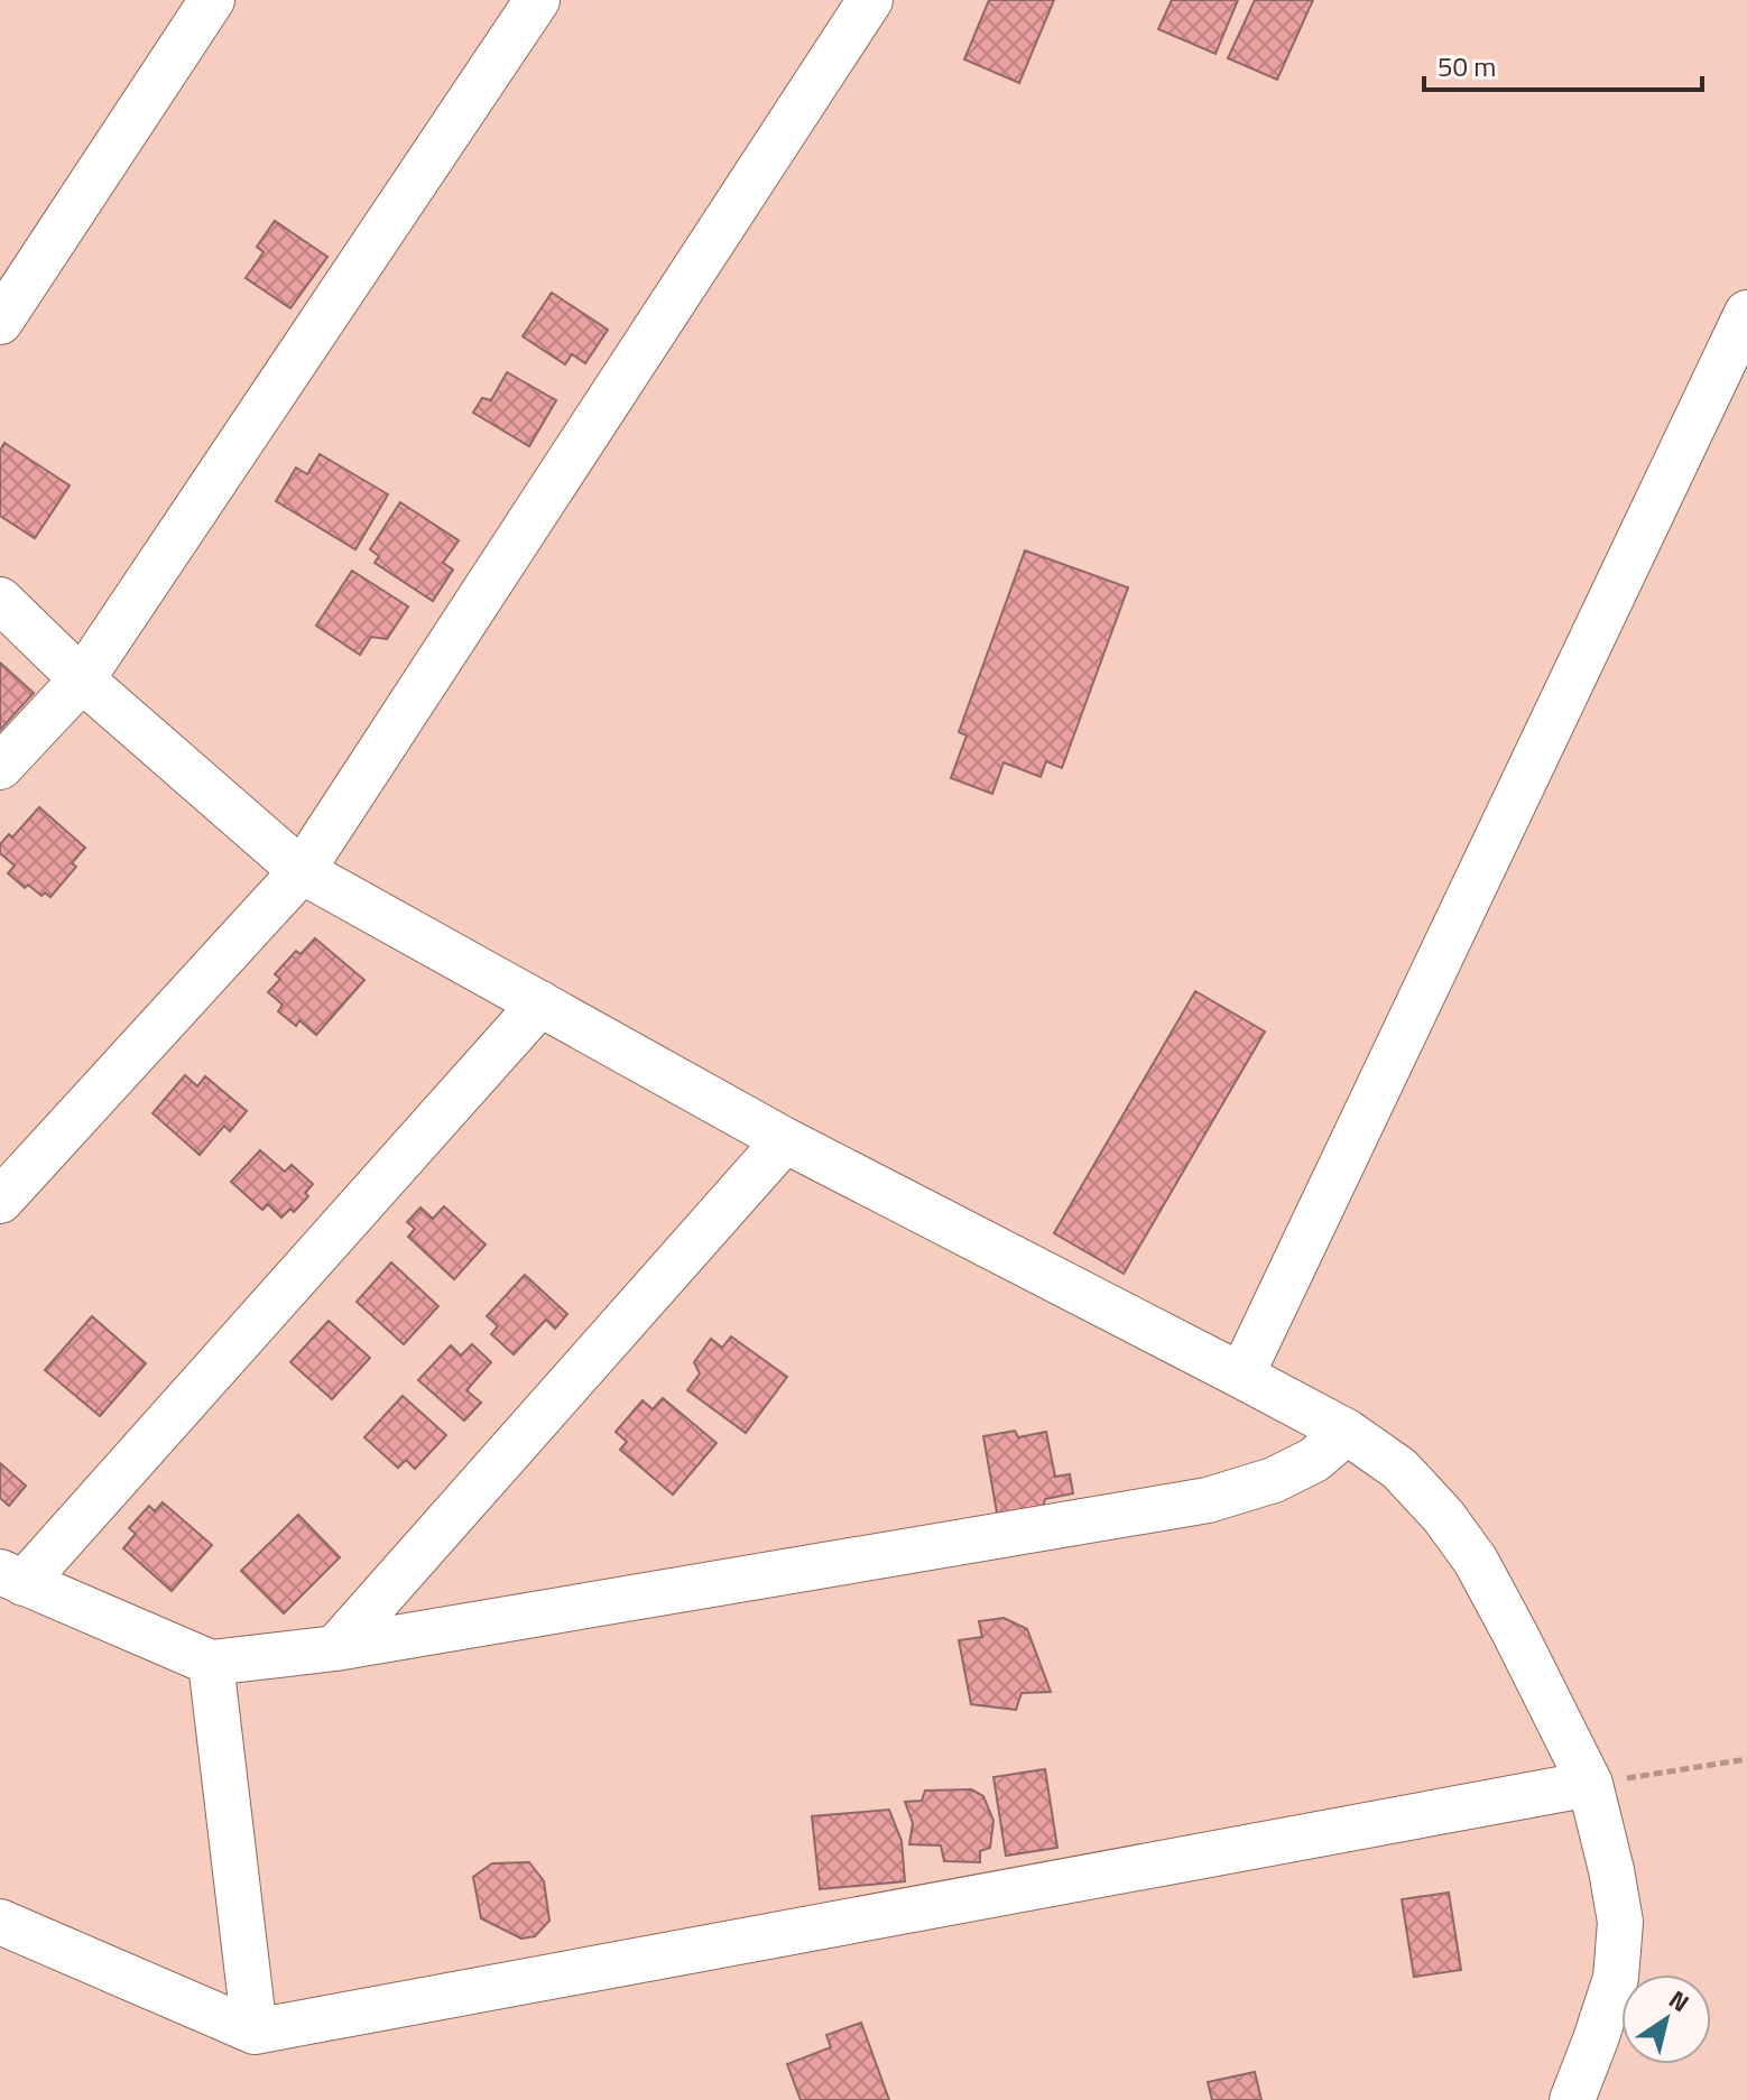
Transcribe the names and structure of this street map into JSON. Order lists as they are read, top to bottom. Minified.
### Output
{"scale_bar":"50 m","north":"top right"}
